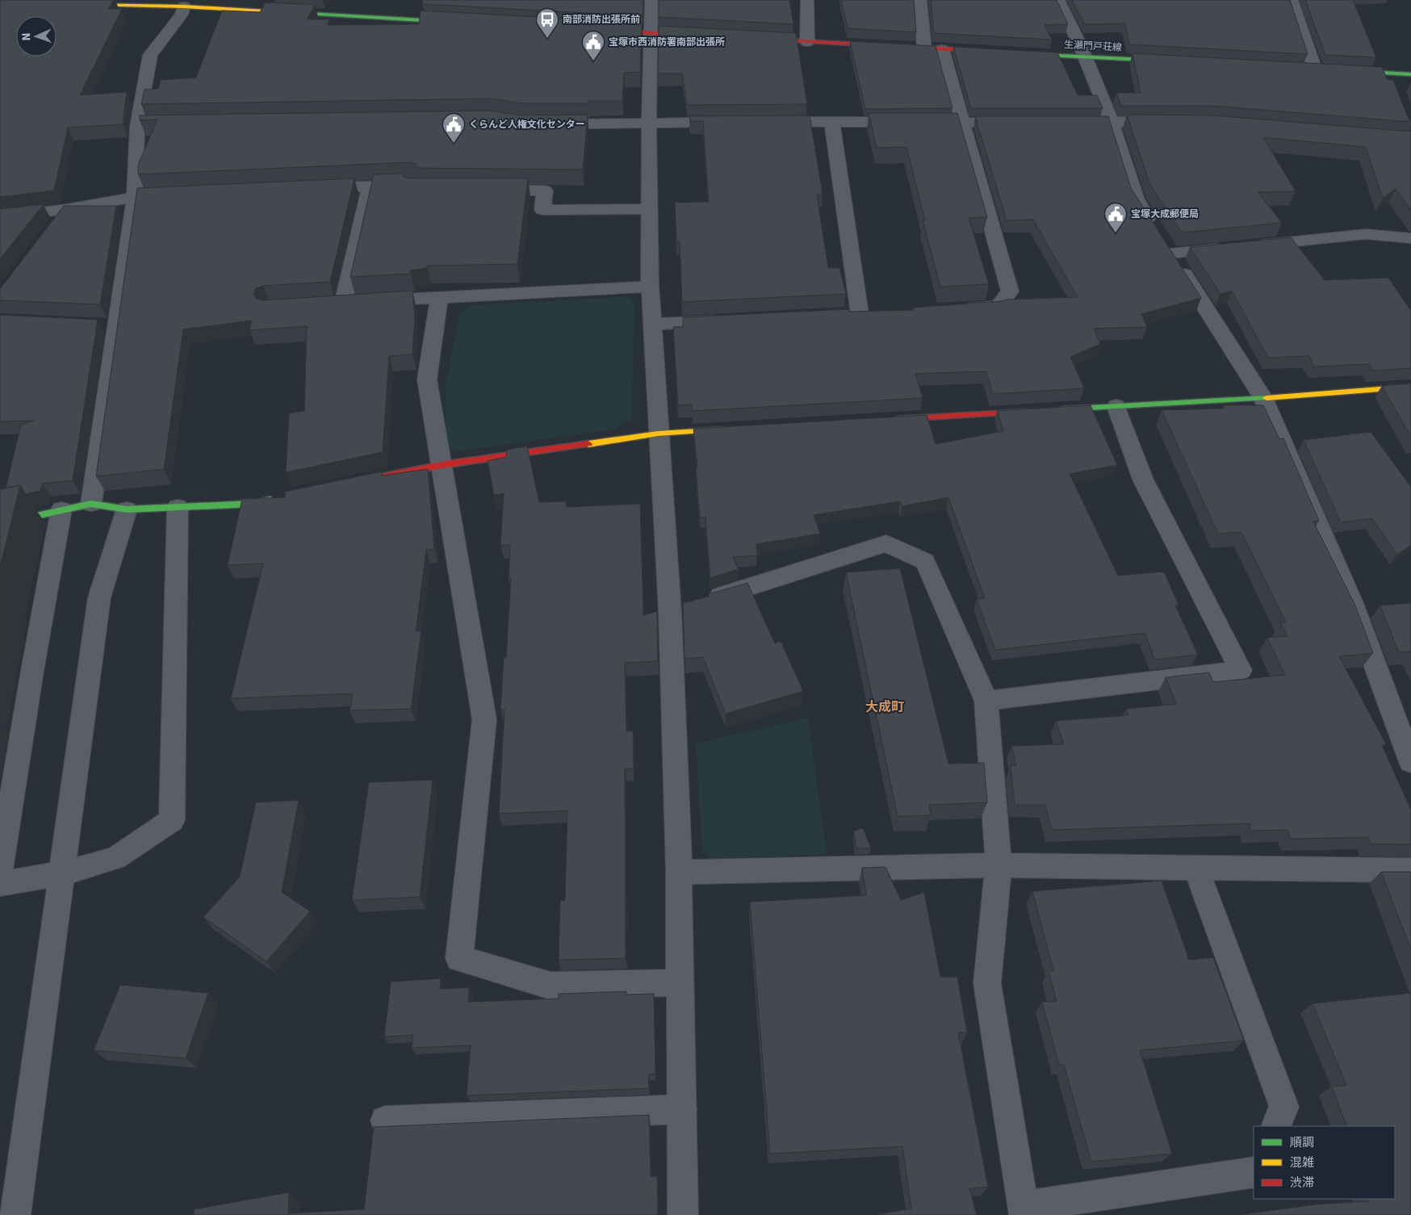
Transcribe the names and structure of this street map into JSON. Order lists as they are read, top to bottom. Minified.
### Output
{"streets":{"main road":["生瀬門戸荘線"]},"districts":["大成町"],"places":{"bus stop":["南部消防出張所前"],"public building":["宝塚市西消防署南部出張所","くらんど人権文化センター","宝塚大成郵便局"]},"legend":["順調","混雑","渋滞"],"north":"left"}
